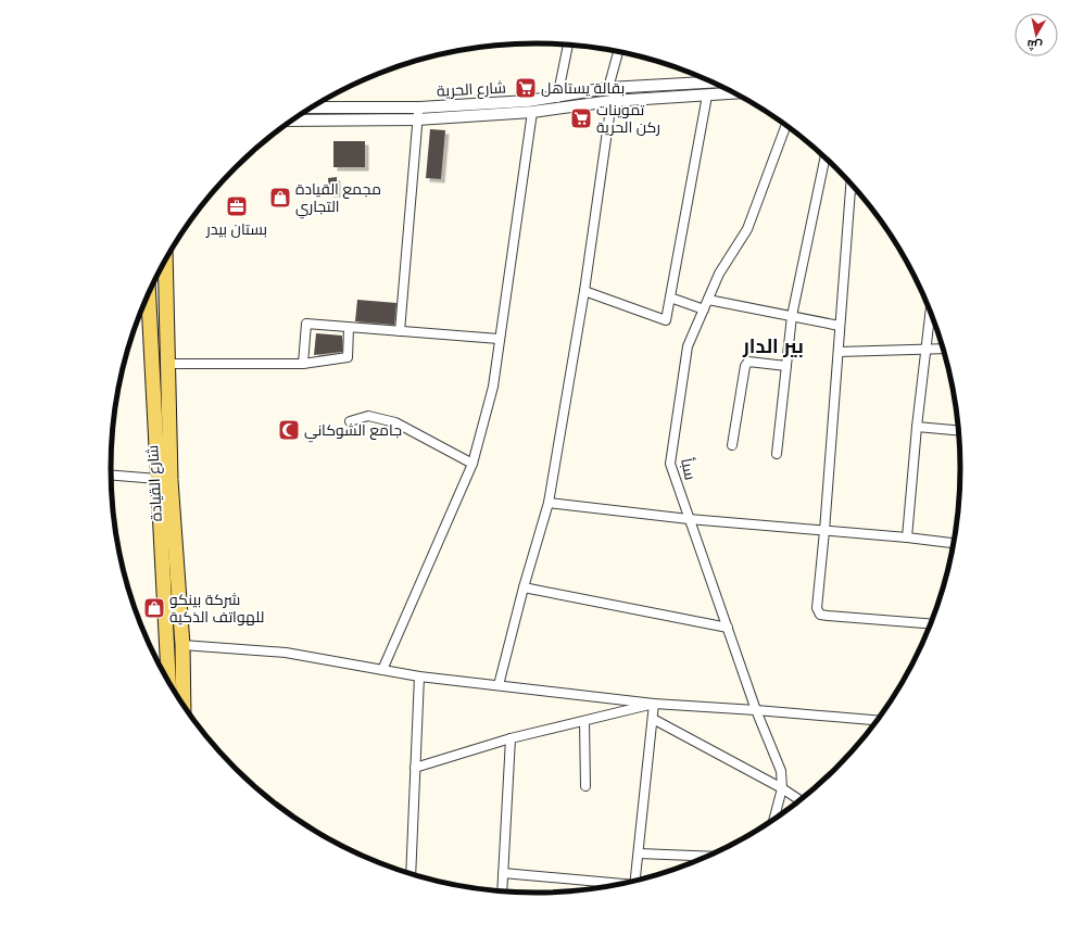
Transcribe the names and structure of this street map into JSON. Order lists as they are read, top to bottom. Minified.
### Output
{"streets":{"main road":["شارع القيادة"],"street":["شارع الحرية","سبأ"]},"districts":["بير الدار"],"places":{"supermarket":["بقالة يستاهل","تموينات ركن الحرية"],"shop":["مجمع القيادة التجاري","شركة بينكو للهواتف الذكية"],"office":["بستان بيدر"],"mosque":["جامع الشوكاني"]},"north":"bottom"}
